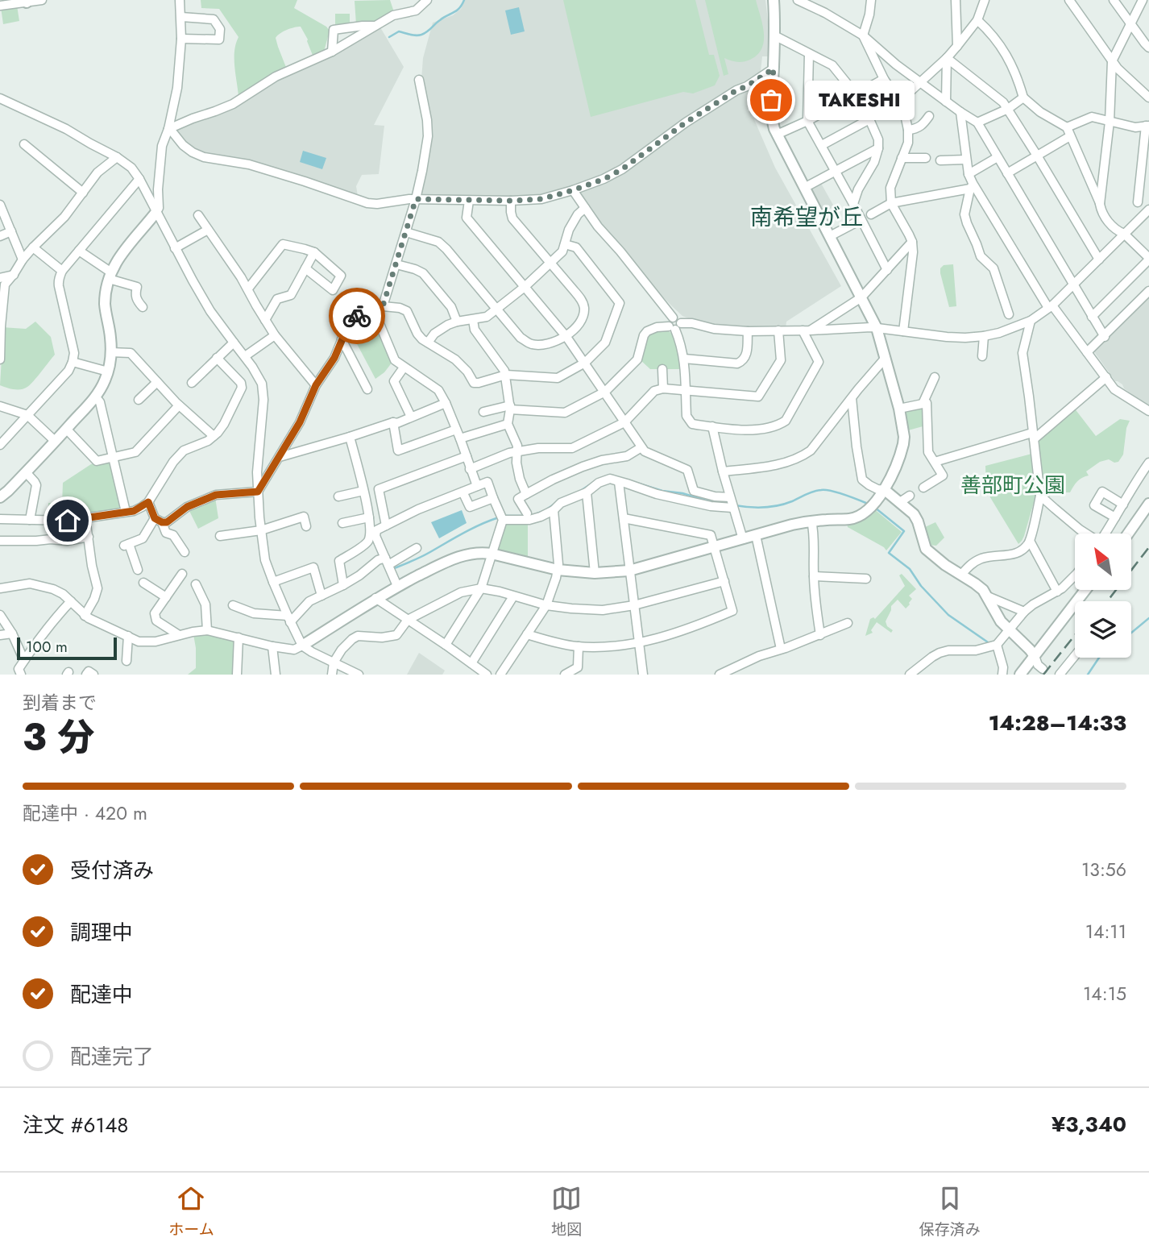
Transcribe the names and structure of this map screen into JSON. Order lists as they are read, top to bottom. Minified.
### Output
{"districts":["南希望が丘"],"parks":["善部町公園"],"places":["TAKESHI"],"scale_bar":"100 m","north":"top left","page":{"bubble":"TAKESHI","scale":"100 m","heading":["3 分","到着まで","14:28–14:33"],"panel":["注文 #6148","¥3,340"],"bar":"配達中 · 420 m","list":[["受付済み","13:56"],["調理中","14:11"],["配達中","14:15"],"配達完了"],"tabs":["ホーム","地図","保存済み"]}}
